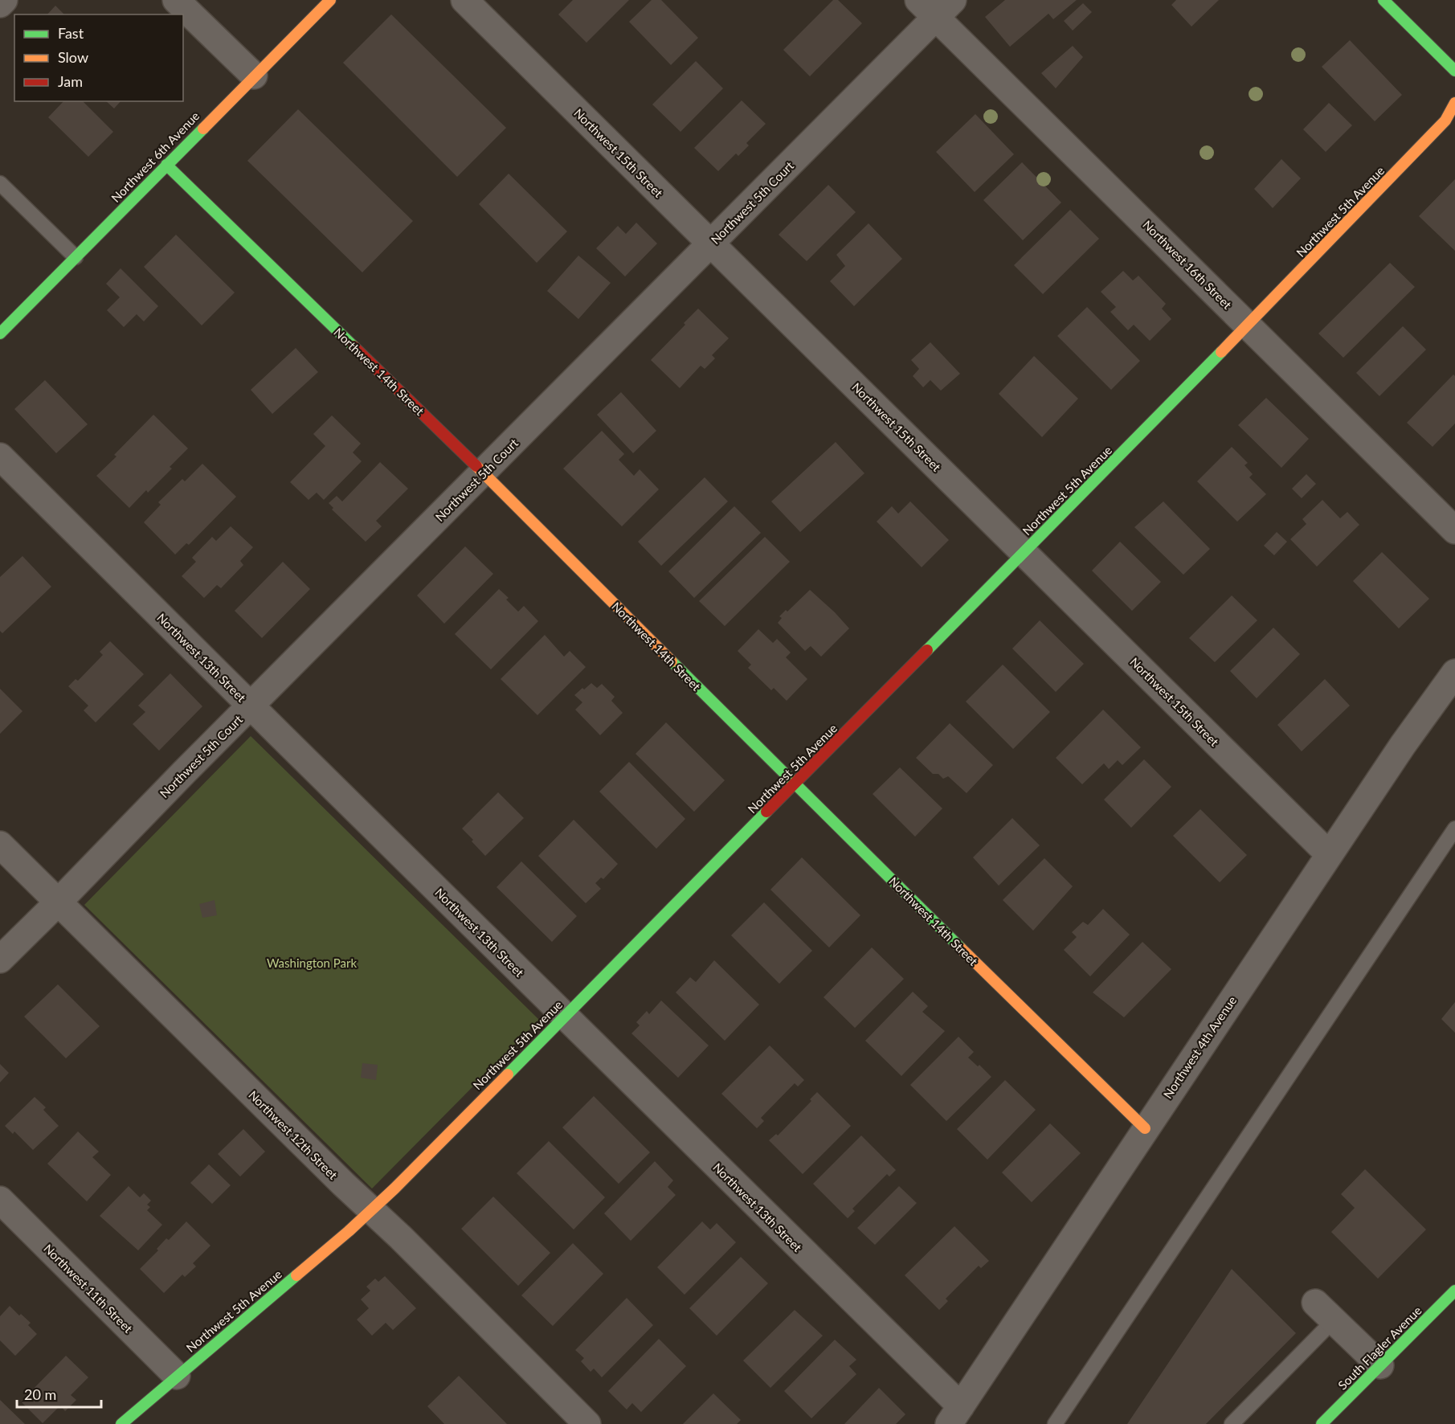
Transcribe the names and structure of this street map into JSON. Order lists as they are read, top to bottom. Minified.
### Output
{"streets":{"street":["Northwest 15th Street","Northwest 6th Avenue","Northwest 5th Court","Northwest 5th Avenue","Northwest 16th Street","Northwest 14th Street","Northwest 13th Street","Northwest 4th Avenue","Northwest 12th Street","Northwest 11th Street","South Flagler Avenue"]},"crossings":[["Northwest 15th Street","Northwest 5th Court"],["Northwest 15th Street","Northwest 5th Avenue"],["Northwest 15th Street","Northwest 4th Avenue"],["Northwest 6th Avenue","Northwest 14th Street"],["Northwest 5th Court","Northwest 16th Street"],["Northwest 5th Court","Northwest 14th Street"],["Northwest 5th Court","Northwest 13th Street"],["Northwest 5th Court","Northwest 12th Street"],["Northwest 5th Avenue","Northwest 16th Street"],["Northwest 5th Avenue","Northwest 14th Street"],["Northwest 5th Avenue","Northwest 13th Street"],["Northwest 5th Avenue","Northwest 12th Street"],["Northwest 5th Avenue","Northwest 11th Street"],["Northwest 14th Street","Northwest 4th Avenue"],["Northwest 13th Street","Northwest 4th Avenue"]],"parks":["Washington Park"],"legend":["Fast","Slow","Jam"],"scale_bar":"20 m"}
